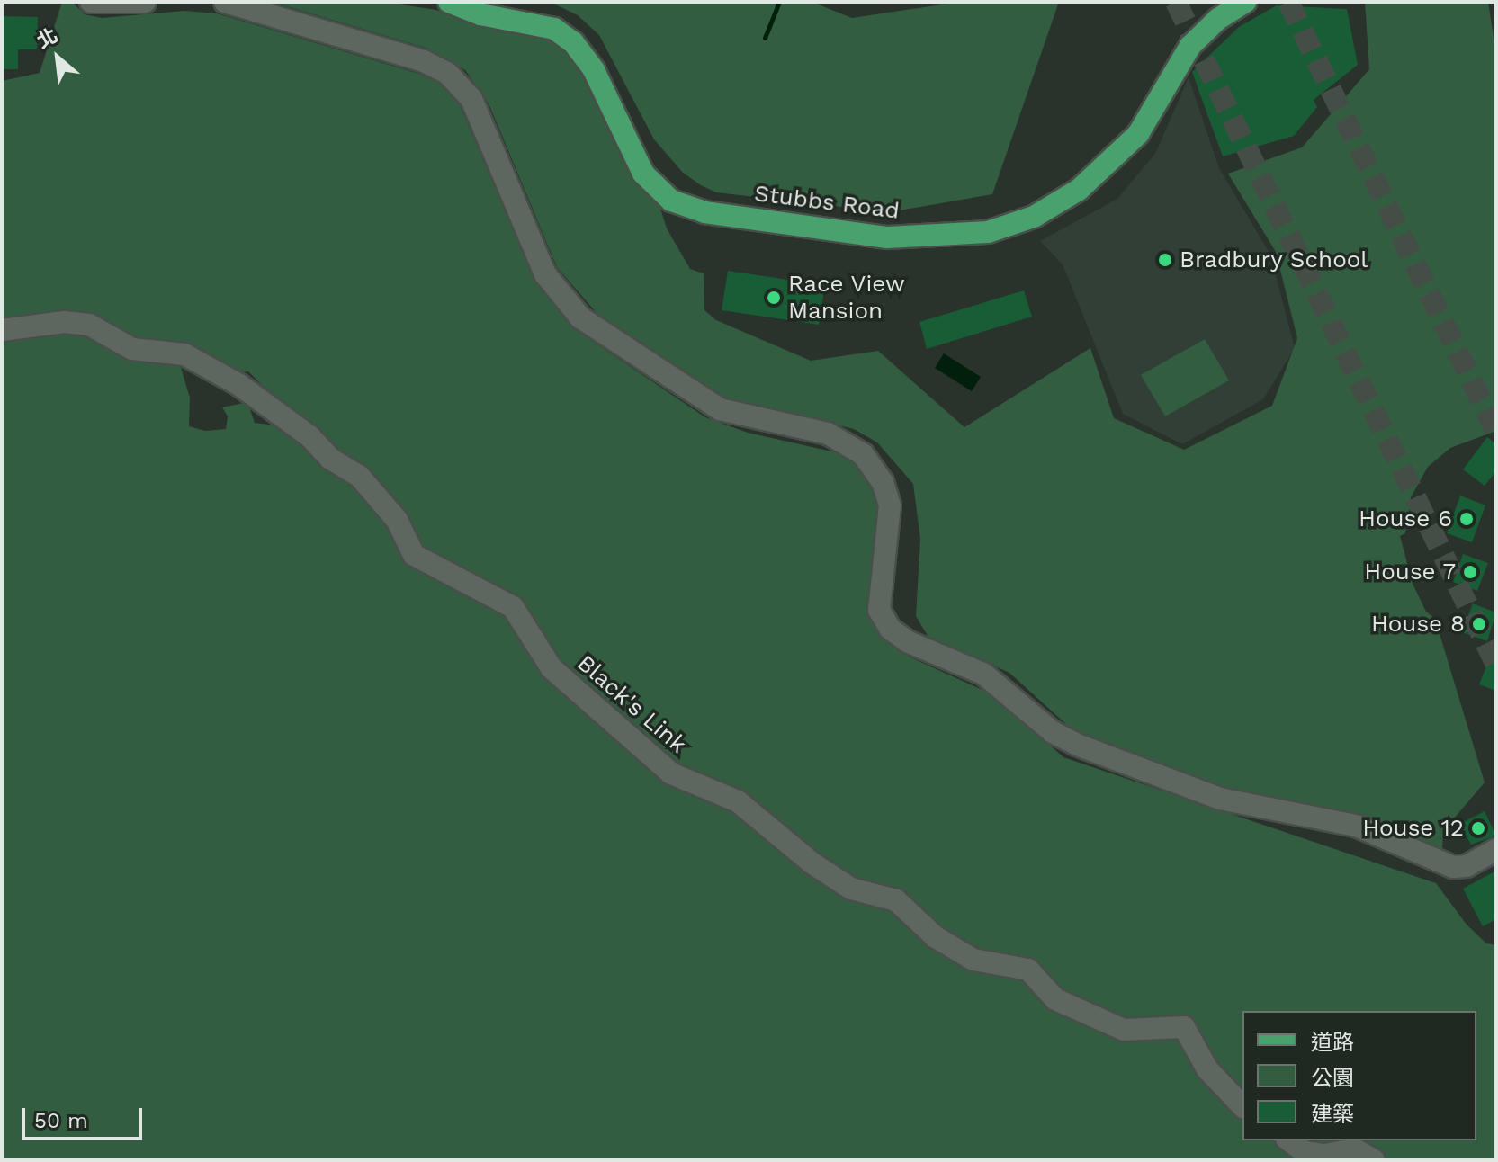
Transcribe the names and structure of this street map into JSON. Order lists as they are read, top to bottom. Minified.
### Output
{"streets":{"main road":["Stubbs Road"],"street":["Black's Link"]},"places":["Bradbury School","Race View Mansion","House 6","House 7","House 8","House 12"],"legend":["道路","公園","建築"],"scale_bar":"50 m","north":"top left"}
